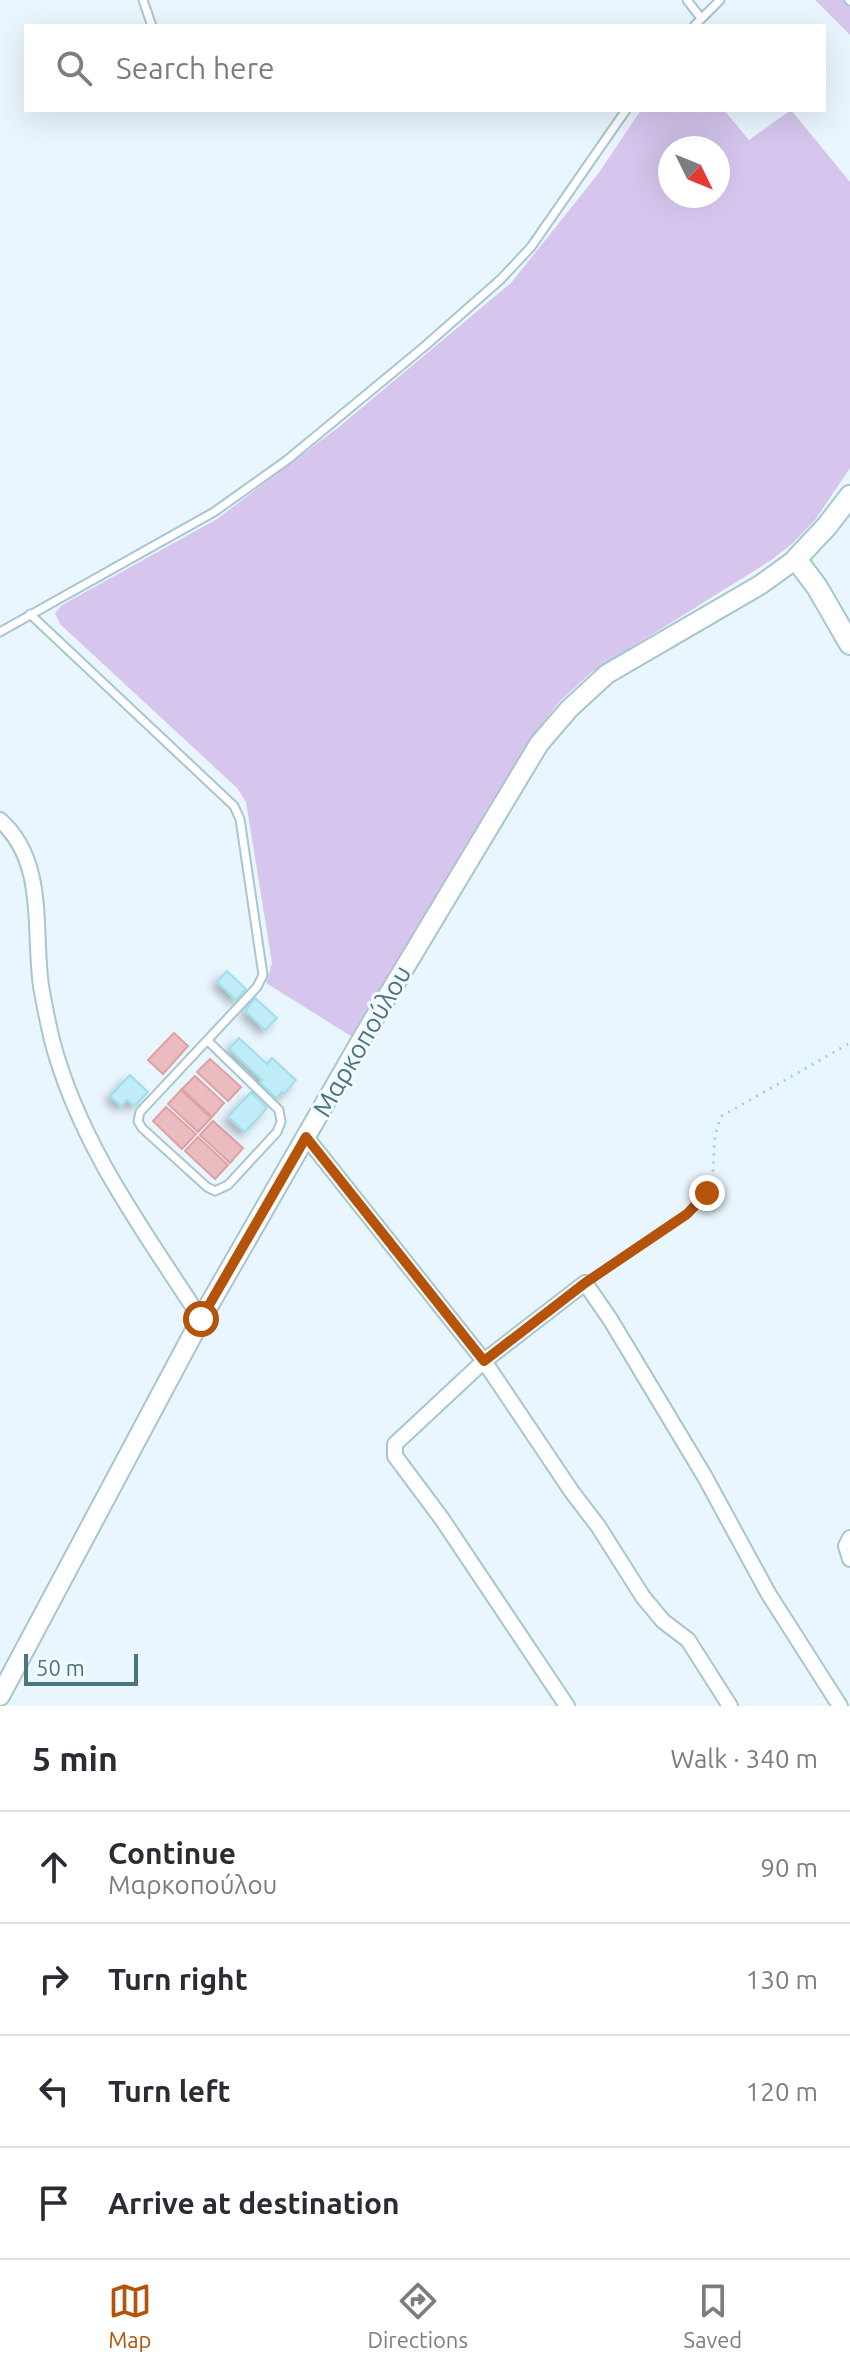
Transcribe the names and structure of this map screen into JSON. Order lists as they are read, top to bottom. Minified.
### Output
{"streets":{"main road":["Μαρκοπούλου"]},"scale_bar":"50 m","north":"bottom right","page":{"search":"Search here","scale":"50 m","heading":["5 min","Walk · 340 m"],"list":[["Continue","Μαρκοπούλου","90 m"],["Turn right","130 m"],["Turn left","120 m"],"Arrive at destination"],"nav":["Map","Directions","Saved"]}}
